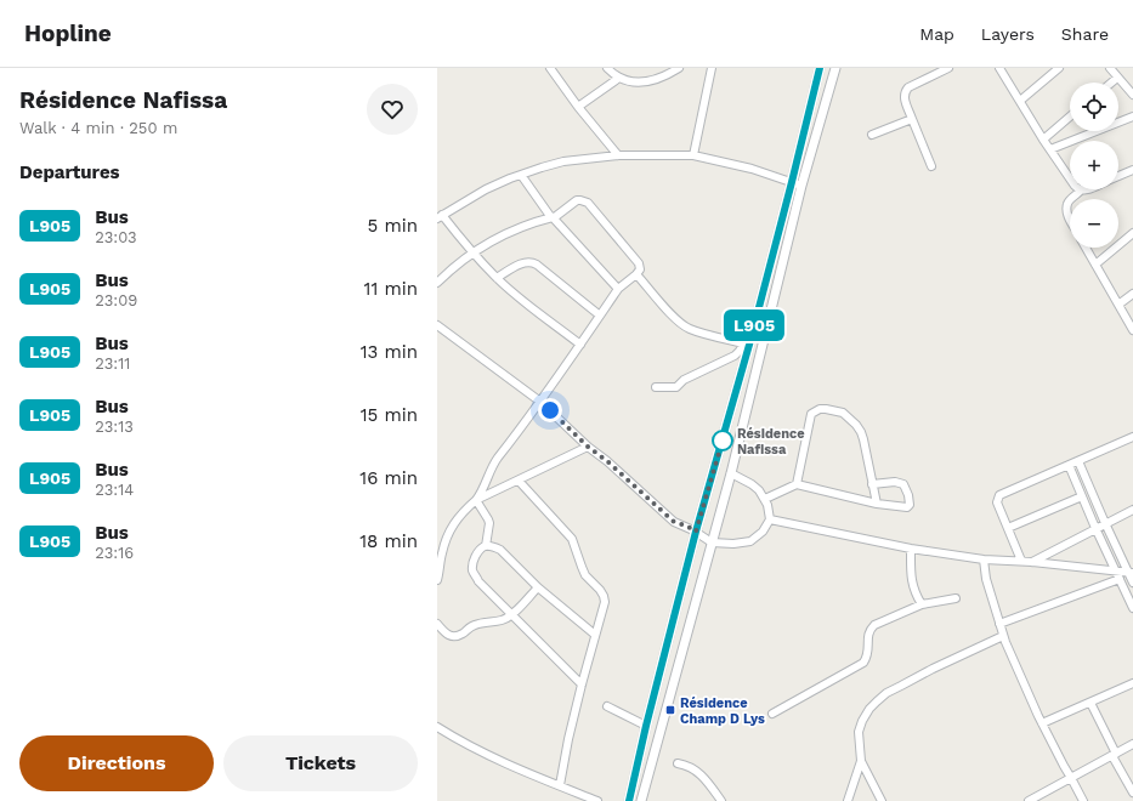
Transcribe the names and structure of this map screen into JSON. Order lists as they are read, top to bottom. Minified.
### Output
{"places":{"other":["Résidence Nafissa"],"transit":["Résidence Champ D Lys"]},"lines":["bus line L905"],"page":{"header":"Hopline","nav":["Map","Layers","Share"],"heading":[["Résidence Nafissa","Walk · 4 min · 250 m"],"Departures"],"on_map":"L905","map_buttons":["+","−"],"list":[{"mark":"L905","name":"Bus","note":"23:03","value":"5 min"},{"mark":"L905","name":"Bus","note":"23:09","value":"11 min"},{"mark":"L905","name":"Bus","note":"23:11","value":"13 min"},{"mark":"L905","name":"Bus","note":"23:13","value":"15 min"},{"mark":"L905","name":"Bus","note":"23:14","value":"16 min"},{"mark":"L905","name":"Bus","note":"23:16","value":"18 min"}],"buttons":["Directions","Tickets"]}}
